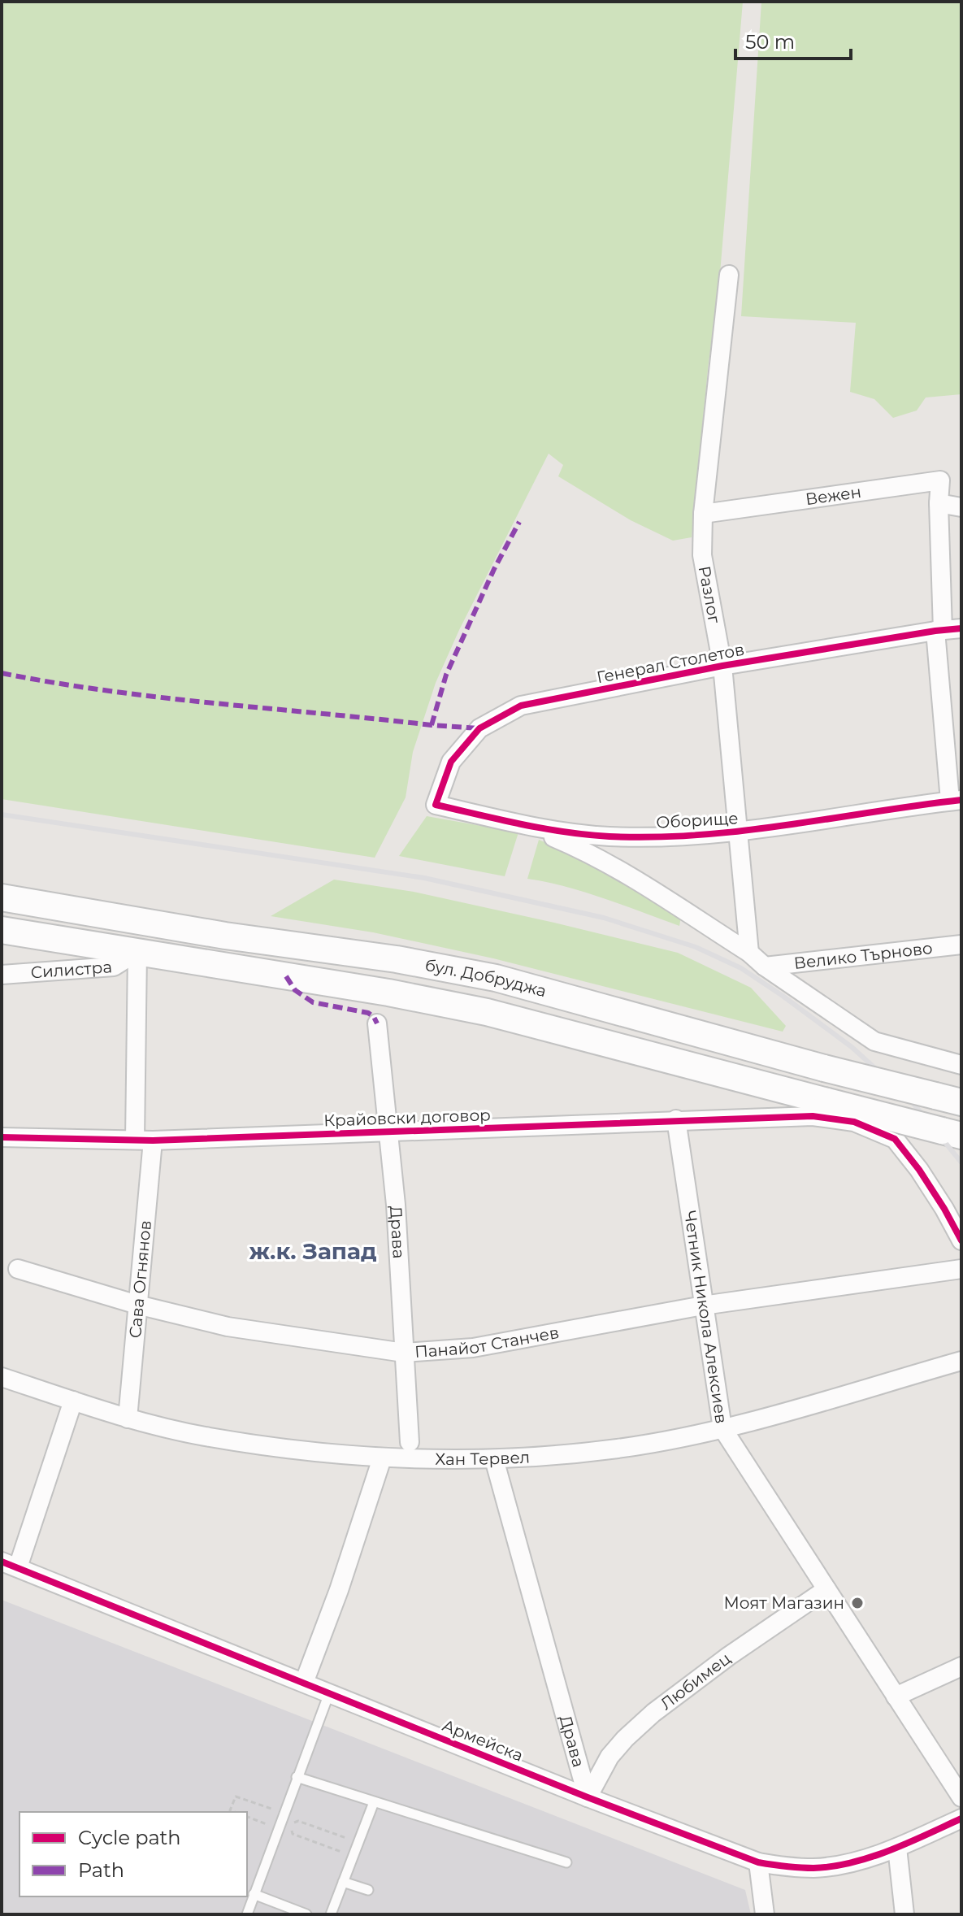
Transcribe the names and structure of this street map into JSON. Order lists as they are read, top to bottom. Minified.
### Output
{"streets":{"main road":["бул. Добруджа"],"street":["Вежен","Разлог","Генерал Столетов","Оборище","Велико Търново","Силистра","Крайовски договор","Драва","Сава Огнянов","Четник Никола Алексиев","Панайот Станчев","Хан Тервел","Любимец","Армейска"]},"crossings":[["Вежен","Разлог"],["Вежен","Генерал Столетов"],["Вежен","Оборище"],["Разлог","Генерал Столетов"],["Разлог","Оборище"],["Генерал Столетов","Оборище"],["Силистра","бул. Добруджа"],["Силистра","Сава Огнянов"],["бул. Добруджа","Крайовски договор"],["бул. Добруджа","Сава Огнянов"],["Крайовски договор","Драва"],["Крайовски договор","Сава Огнянов"],["Крайовски договор","Четник Никола Алексиев"],["Драва","Панайот Станчев"],["Драва","Хан Тервел"],["Драва","Любимец"],["Драва","Армейска"],["Сава Огнянов","Панайот Станчев"],["Сава Огнянов","Хан Тервел"],["Четник Никола Алексиев","Панайот Станчев"],["Четник Никола Алексиев","Хан Тервел"],["Четник Никола Алексиев","Любимец"],["Любимец","Армейска"]],"districts":["ж.к. Запад"],"places":["Моят Магазин"],"legend":["Cycle path","Path"],"scale_bar":"50 m"}
